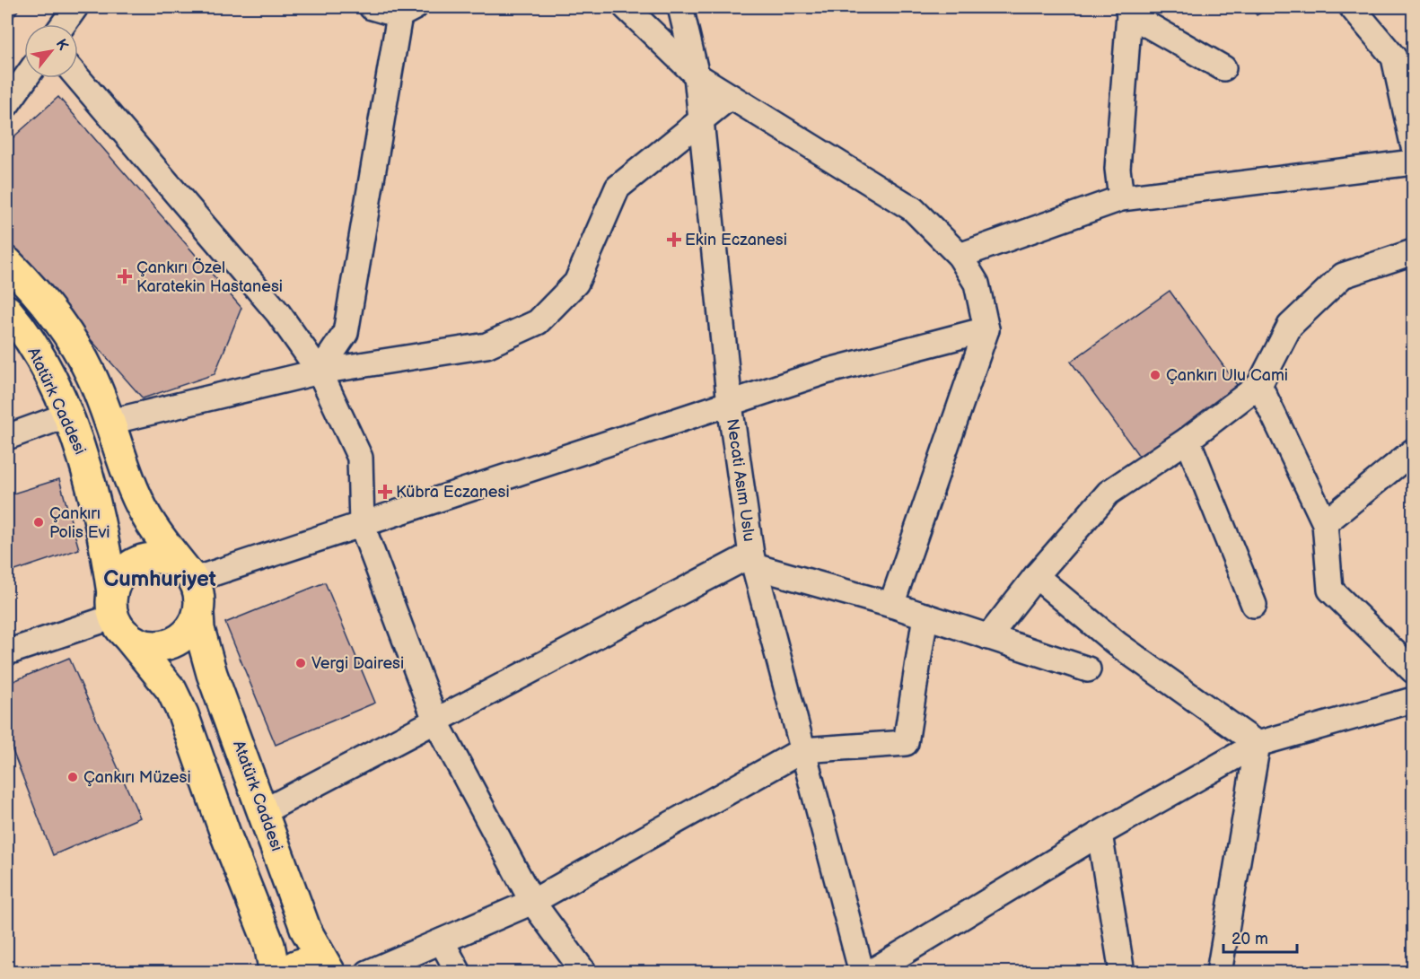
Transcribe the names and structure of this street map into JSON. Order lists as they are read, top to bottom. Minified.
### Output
{"streets":{"main road":["Atatürk Caddesi"],"street":["Necati Asım Uslu"]},"districts":["Cumhuriyet"],"places":{"health":["Ekin Eczanesi","Çankırı Özel Karatekin Hastanesi","Kübra Eczanesi"],"other":["Çankırı Ulu Cami","Çankırı Polis Evi","Vergi Dairesi","Çankırı Müzesi"]},"scale_bar":"20 m","north":"top right"}
